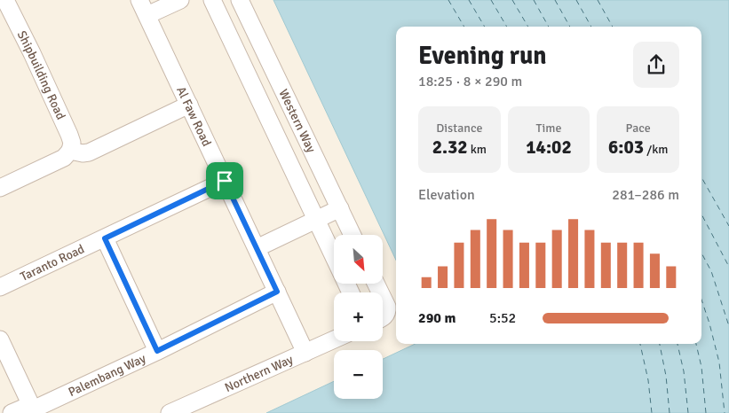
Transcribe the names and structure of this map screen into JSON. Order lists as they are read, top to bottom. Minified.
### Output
{"streets":{"lane":["Shipbuilding Road","Al Faw Road","Western Way","Taranto Road","Northern Way","Palembang Way"]},"crossings":[["Al Faw Road","Taranto Road"],["Al Faw Road","Northern Way"],["Al Faw Road","Palembang Way"]],"north":"bottom right","page":{"heading":["Evening run","18:25 · 8 × 290 m"],"stats":[["Distance","2.32 km"],["Time","14:02"],["Pace","6:03 /km"]],"chart":["Elevation","281–286 m"],"map_buttons":["+","−"],"list":[{"name":"290 m","note":"5:52"}]}}
